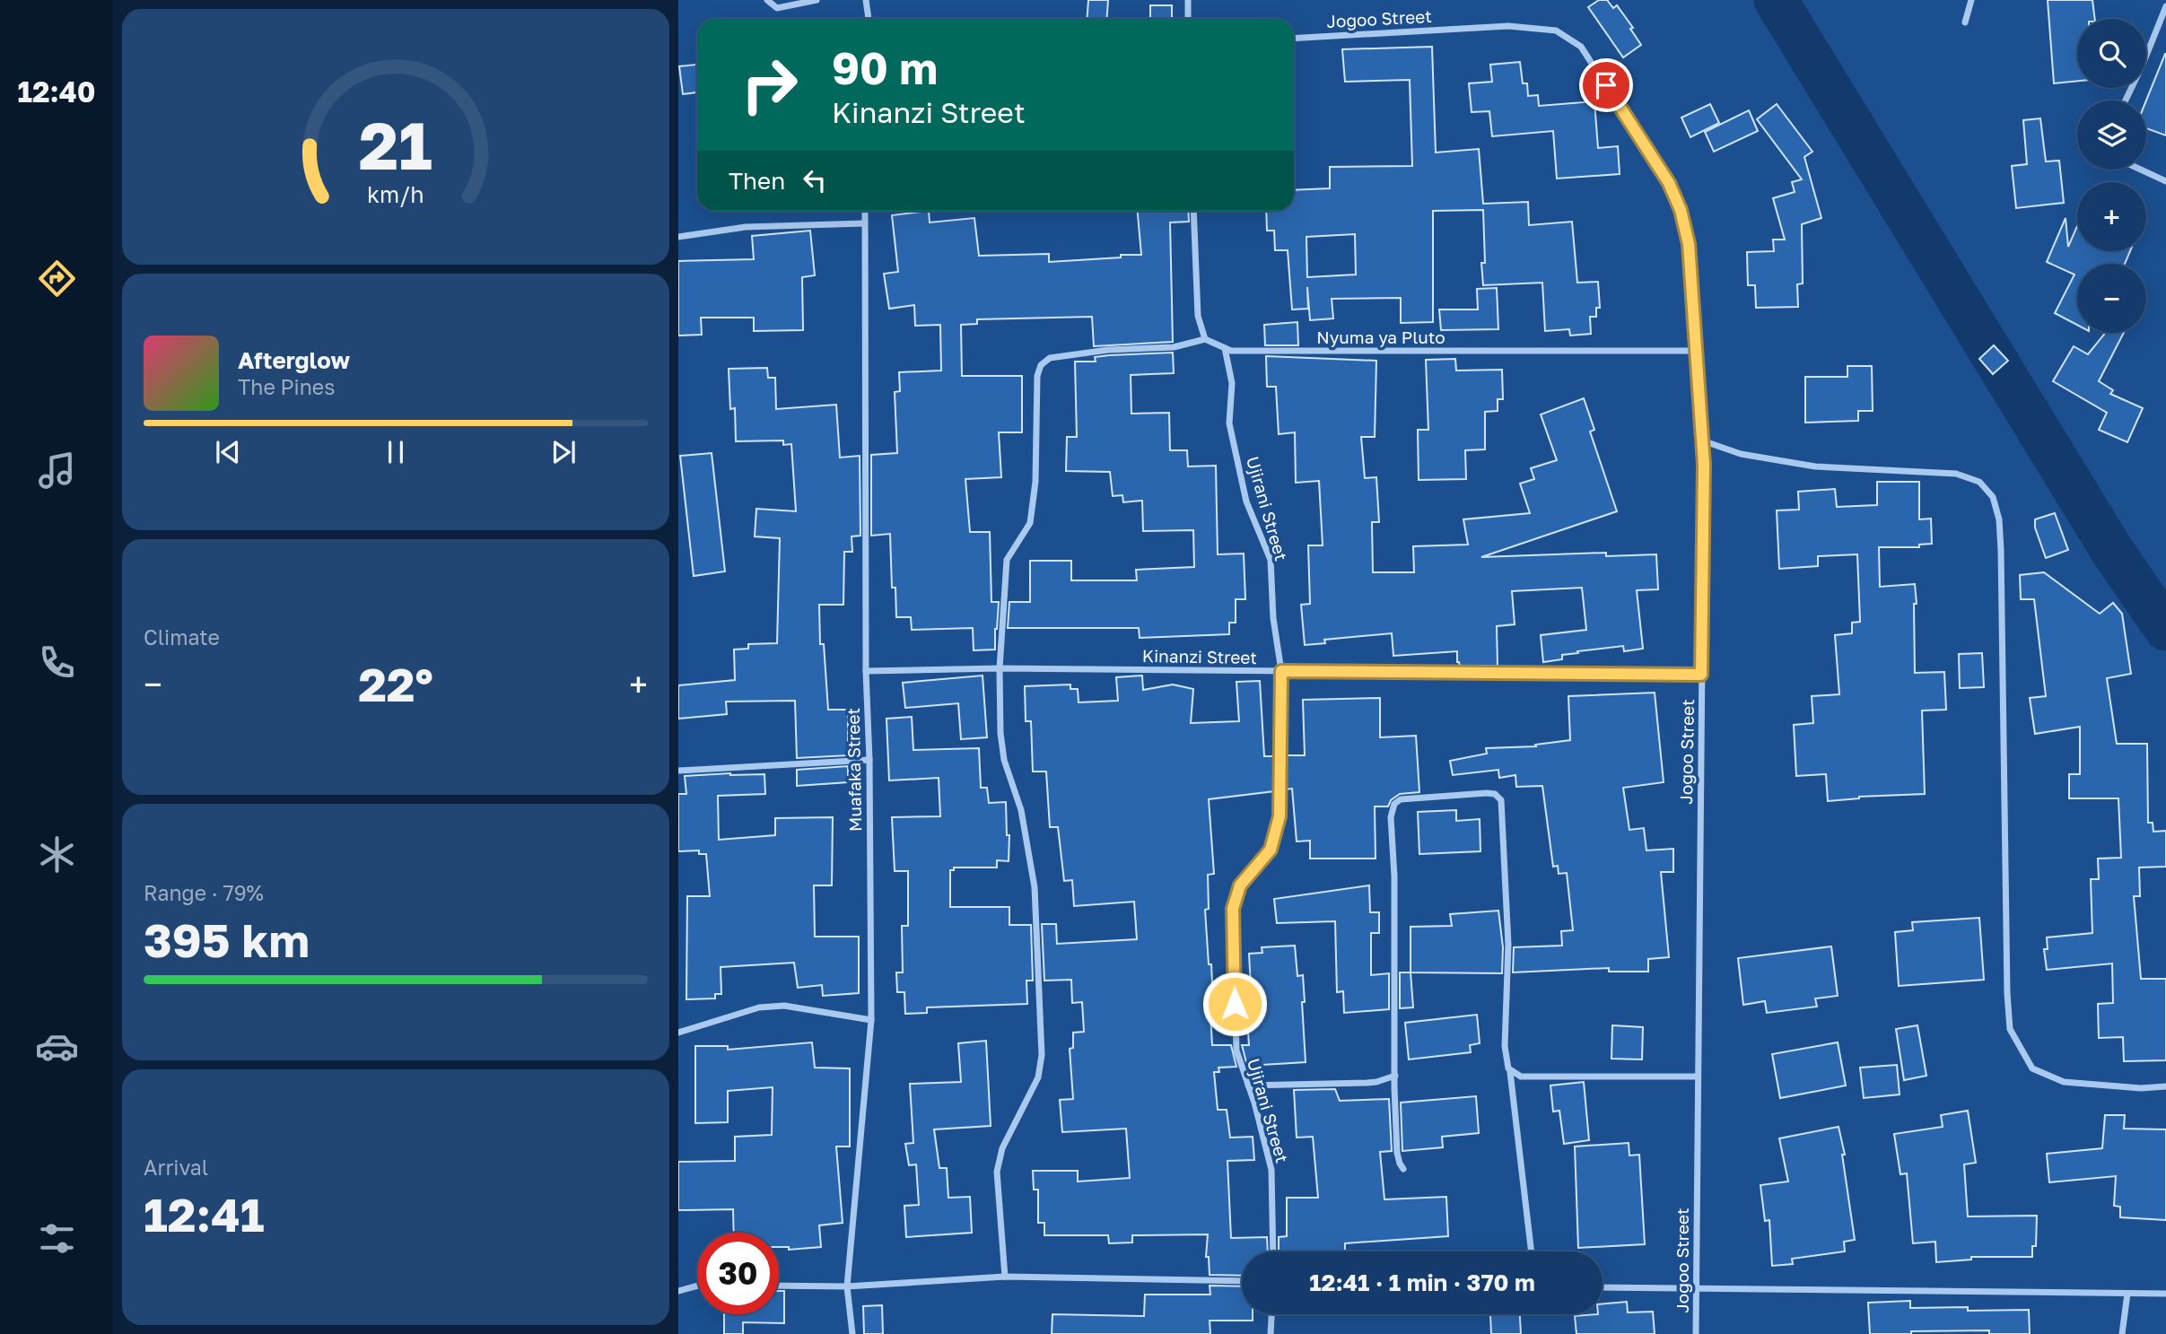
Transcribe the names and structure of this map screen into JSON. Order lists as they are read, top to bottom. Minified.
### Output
{"streets":{"street":["Jogoo Street","Nyuma ya Pluto","Ujirani Street","Kinanzi Street","Muafaka Street"]},"crossings":[["Jogoo Street","Nyuma ya Pluto"],["Jogoo Street","Kinanzi Street"],["Nyuma ya Pluto","Ujirani Street"],["Ujirani Street","Kinanzi Street"],["Kinanzi Street","Muafaka Street"]],"page":{"tabs":"12:40","map_buttons":["+","−"],"turn":["90 m","Kinanzi Street"],"then":"Then","song":["Afterglow","The Pines"],"tile":["Climate",["Range · 79%","395 km"],["Arrival","12:41"]],"heat":["−","22°","+"],"limit":"30","trip":"12:41 · 1 min · 370 m","gauge":["21","km/h"]}}
